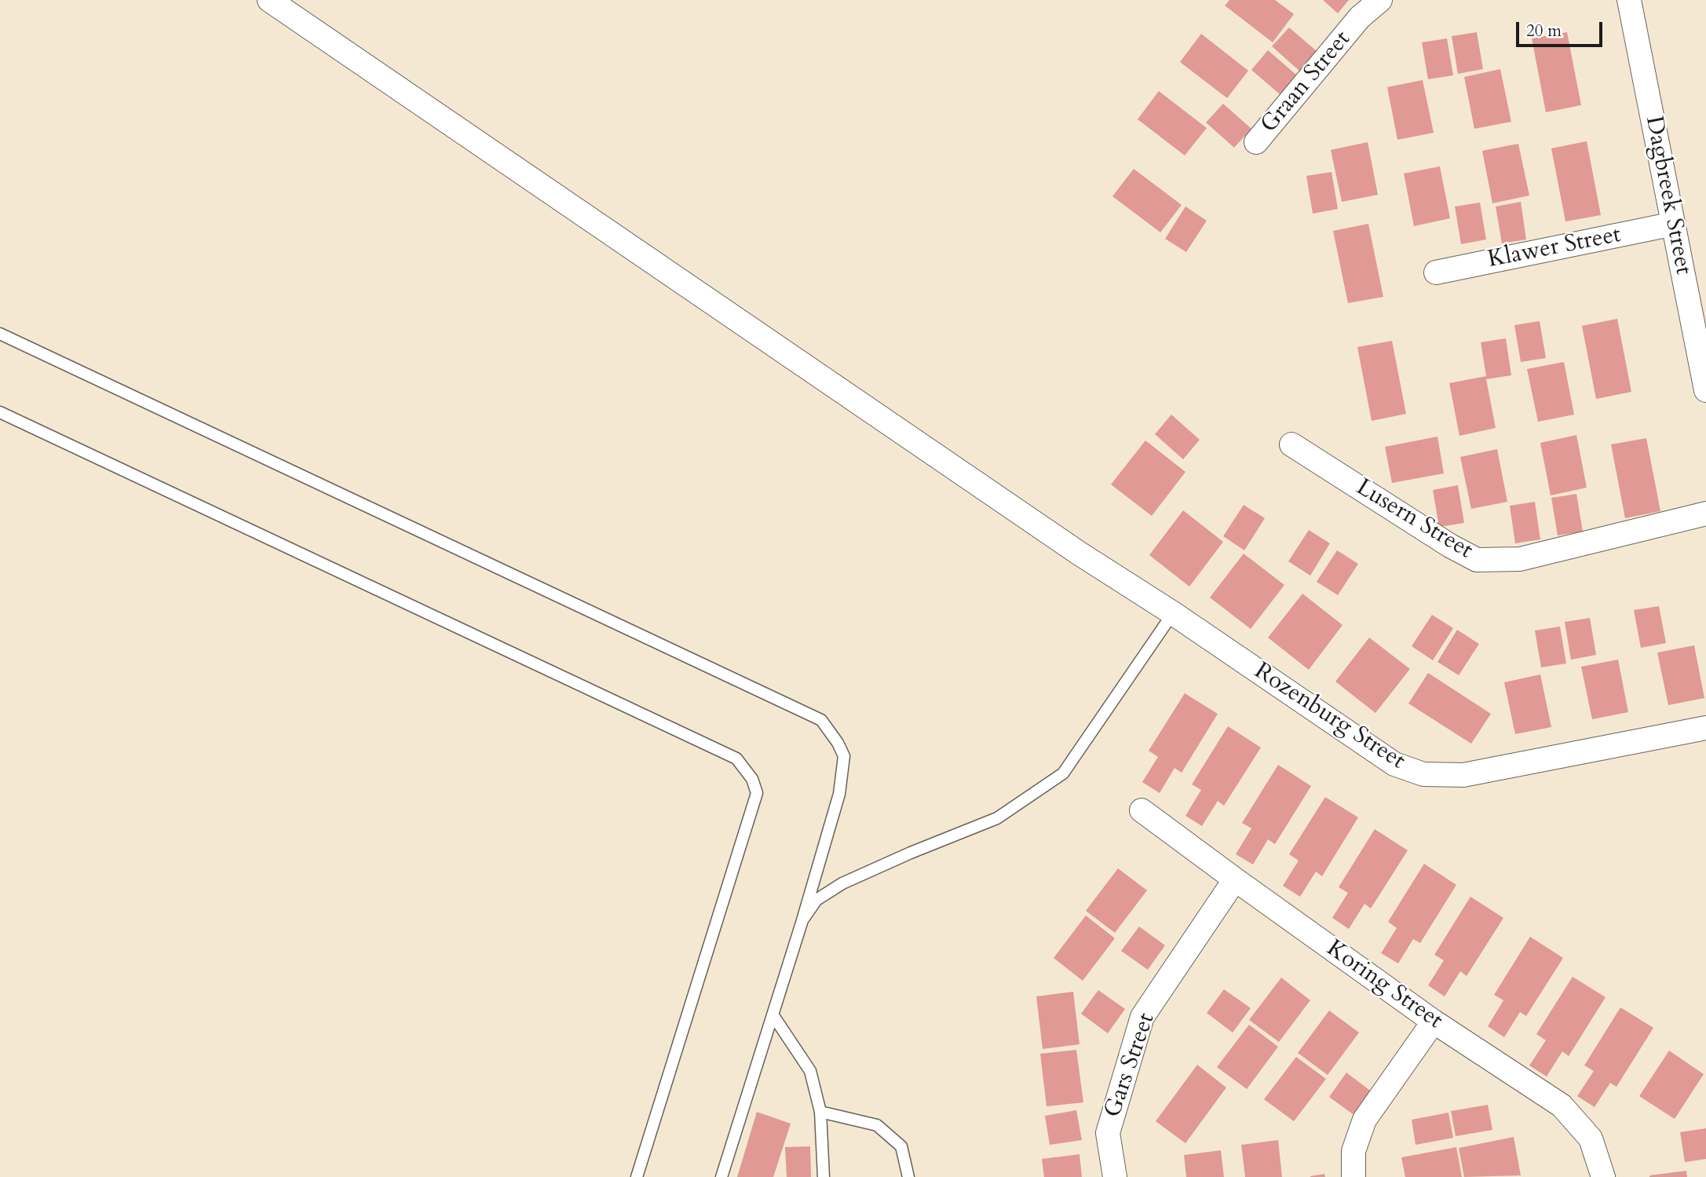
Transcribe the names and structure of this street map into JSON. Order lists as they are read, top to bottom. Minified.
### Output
{"streets":{"street":["Graan Street","Dagbreek Street","Klawer Street","Lusern Street","Rozenburg Street","Koring Street","Gars Street"]},"crossings":[["Dagbreek Street","Klawer Street"],["Koring Street","Gars Street"]],"scale_bar":"20 m"}
